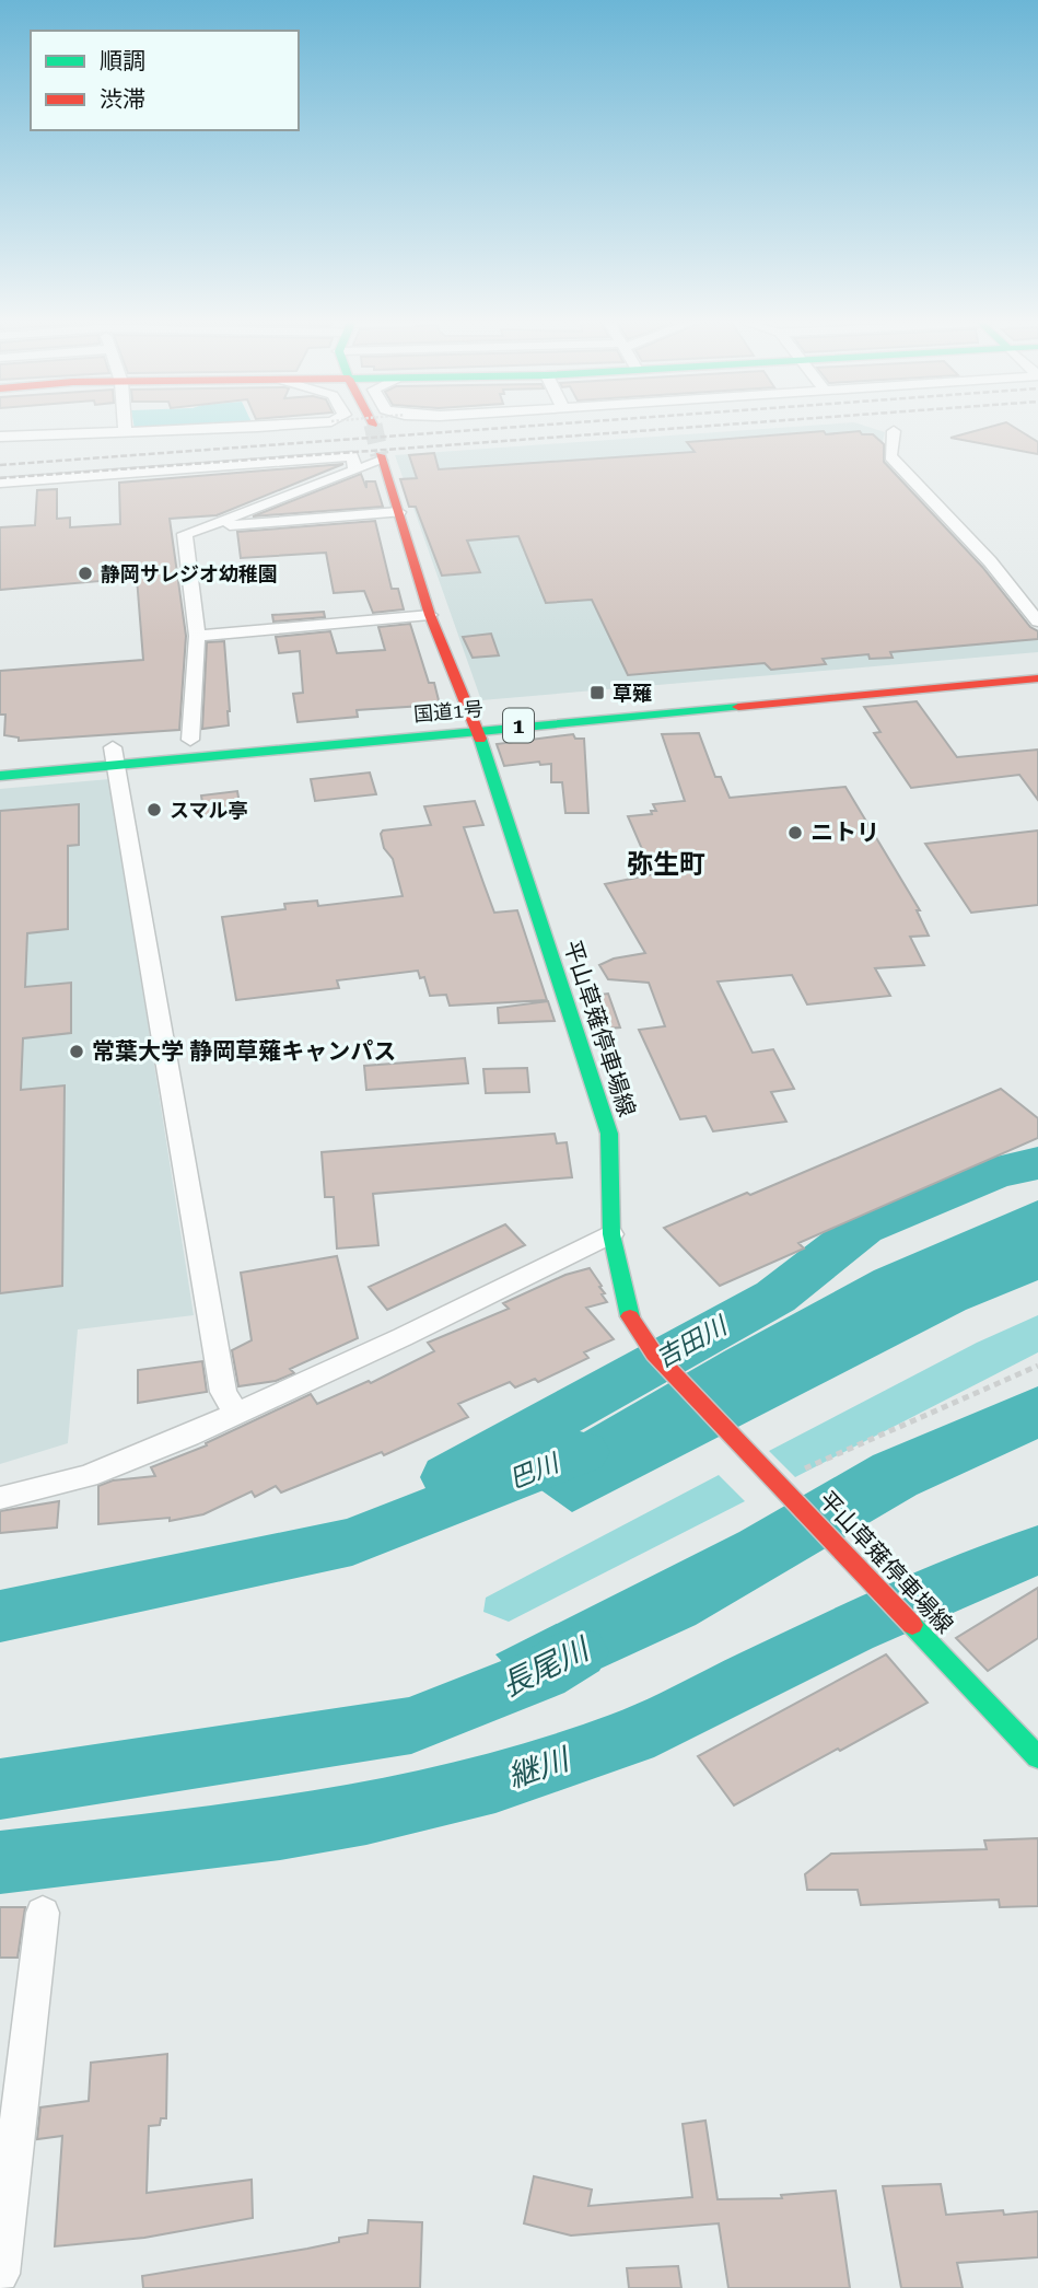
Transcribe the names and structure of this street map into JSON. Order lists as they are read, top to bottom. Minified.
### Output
{"streets":{"main road":["国道1号","1","平山草薙停車場線"]},"crossings":[["国道1号","平山草薙停車場線"]],"districts":["弥生町"],"water":["吉田川","巴川","長尾川","継川"],"places":{"other":["静岡サレジオ幼稚園","スマル亭","ニトリ","常葉大学 静岡草薙キャンパス"],"transit":["草薙"]},"legend":["順調","渋滞"]}
